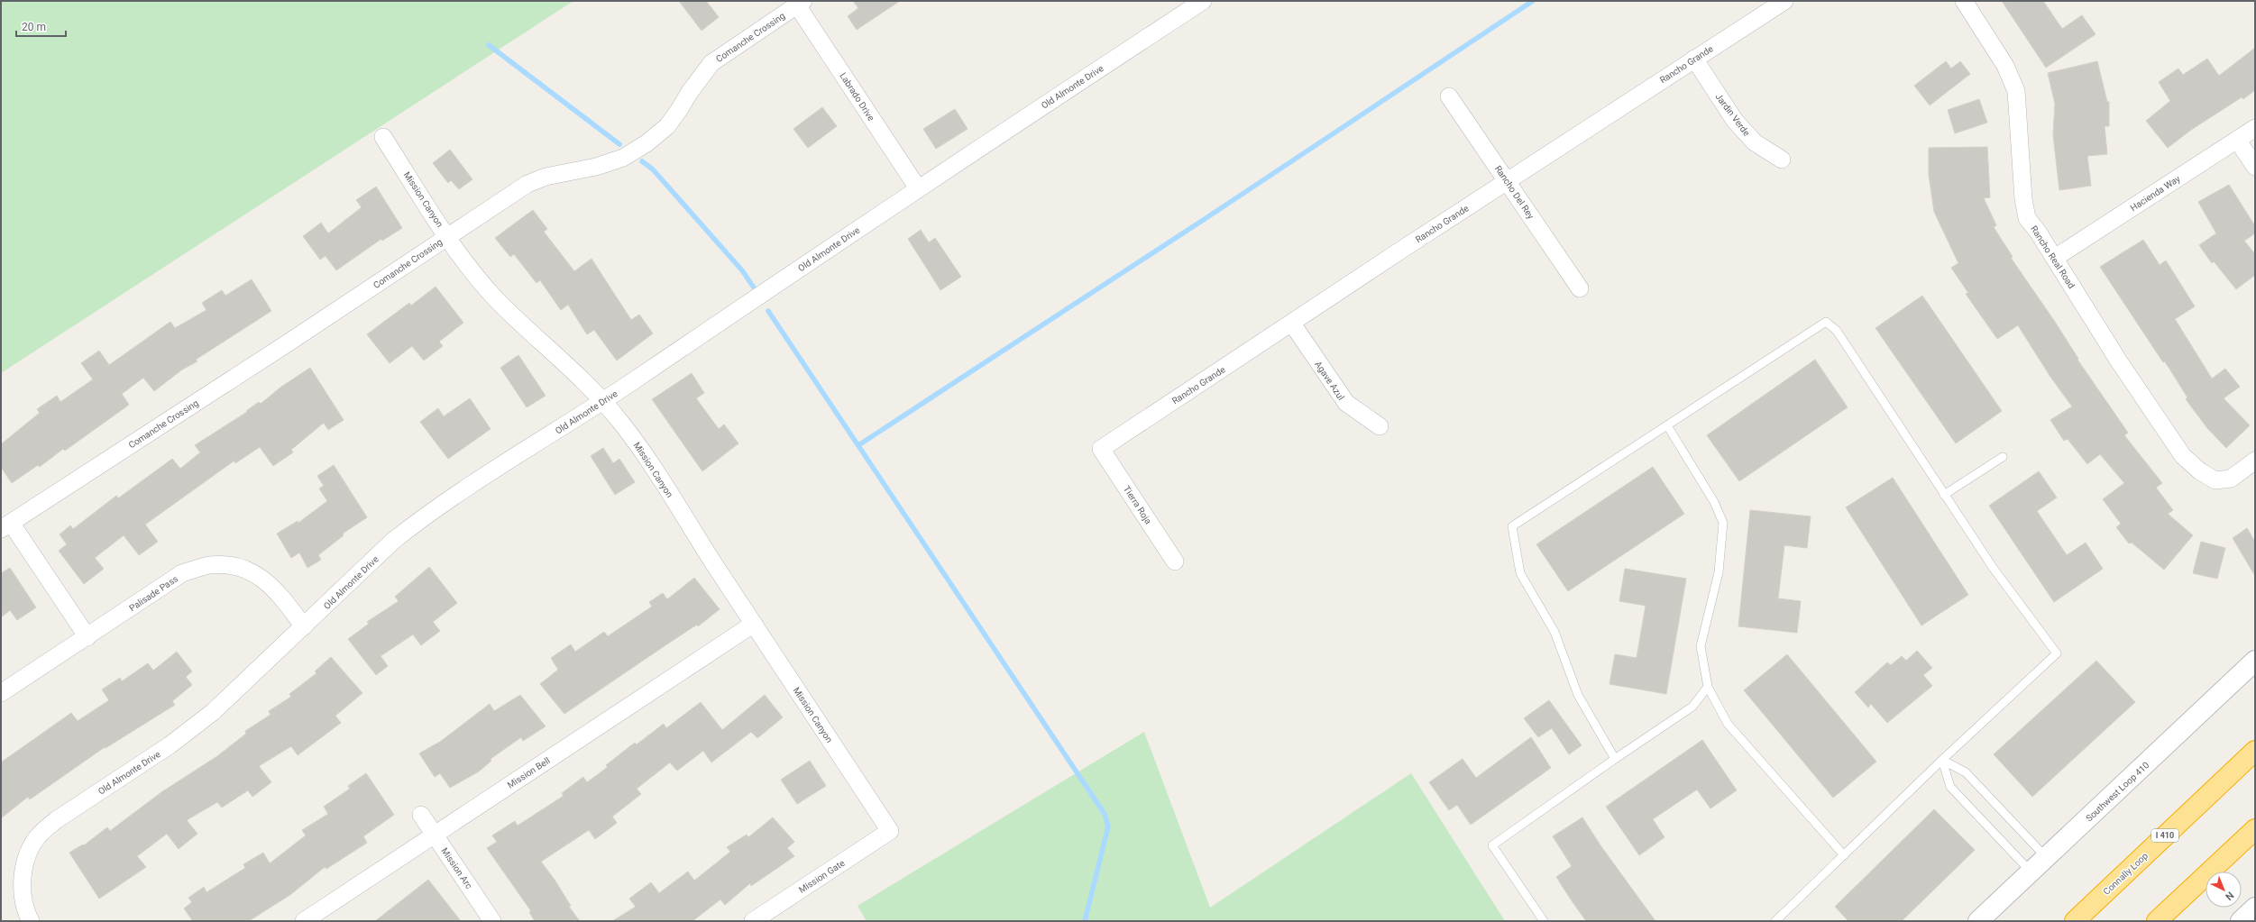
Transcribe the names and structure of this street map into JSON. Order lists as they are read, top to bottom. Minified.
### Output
{"streets":{"highway":["I 410","Connally Loop"],"main road":["Southwest Loop 410"],"street":["Comanche Crossing","Rancho Grande","Old Almonte Drive","Labrado Drive","Jardin Verde","Rancho Del Rey","Hacienda Way","Mission Canyon","Rancho Real Road","Agave Azul","Tierra Roja","Palisade Pass","Mission Bell","Mission Arc","Mission Gate"]},"crossings":[["Comanche Crossing","Labrado Drive"],["Comanche Crossing","Mission Canyon"],["Rancho Grande","Jardin Verde"],["Rancho Grande","Rancho Del Rey"],["Rancho Grande","Agave Azul"],["Rancho Grande","Tierra Roja"],["Old Almonte Drive","Labrado Drive"],["Old Almonte Drive","Mission Canyon"],["Old Almonte Drive","Palisade Pass"],["Hacienda Way","Rancho Real Road"],["Mission Canyon","Mission Bell"],["Mission Canyon","Mission Gate"],["Mission Bell","Mission Arc"]],"scale_bar":"20 m","north":"bottom right"}
